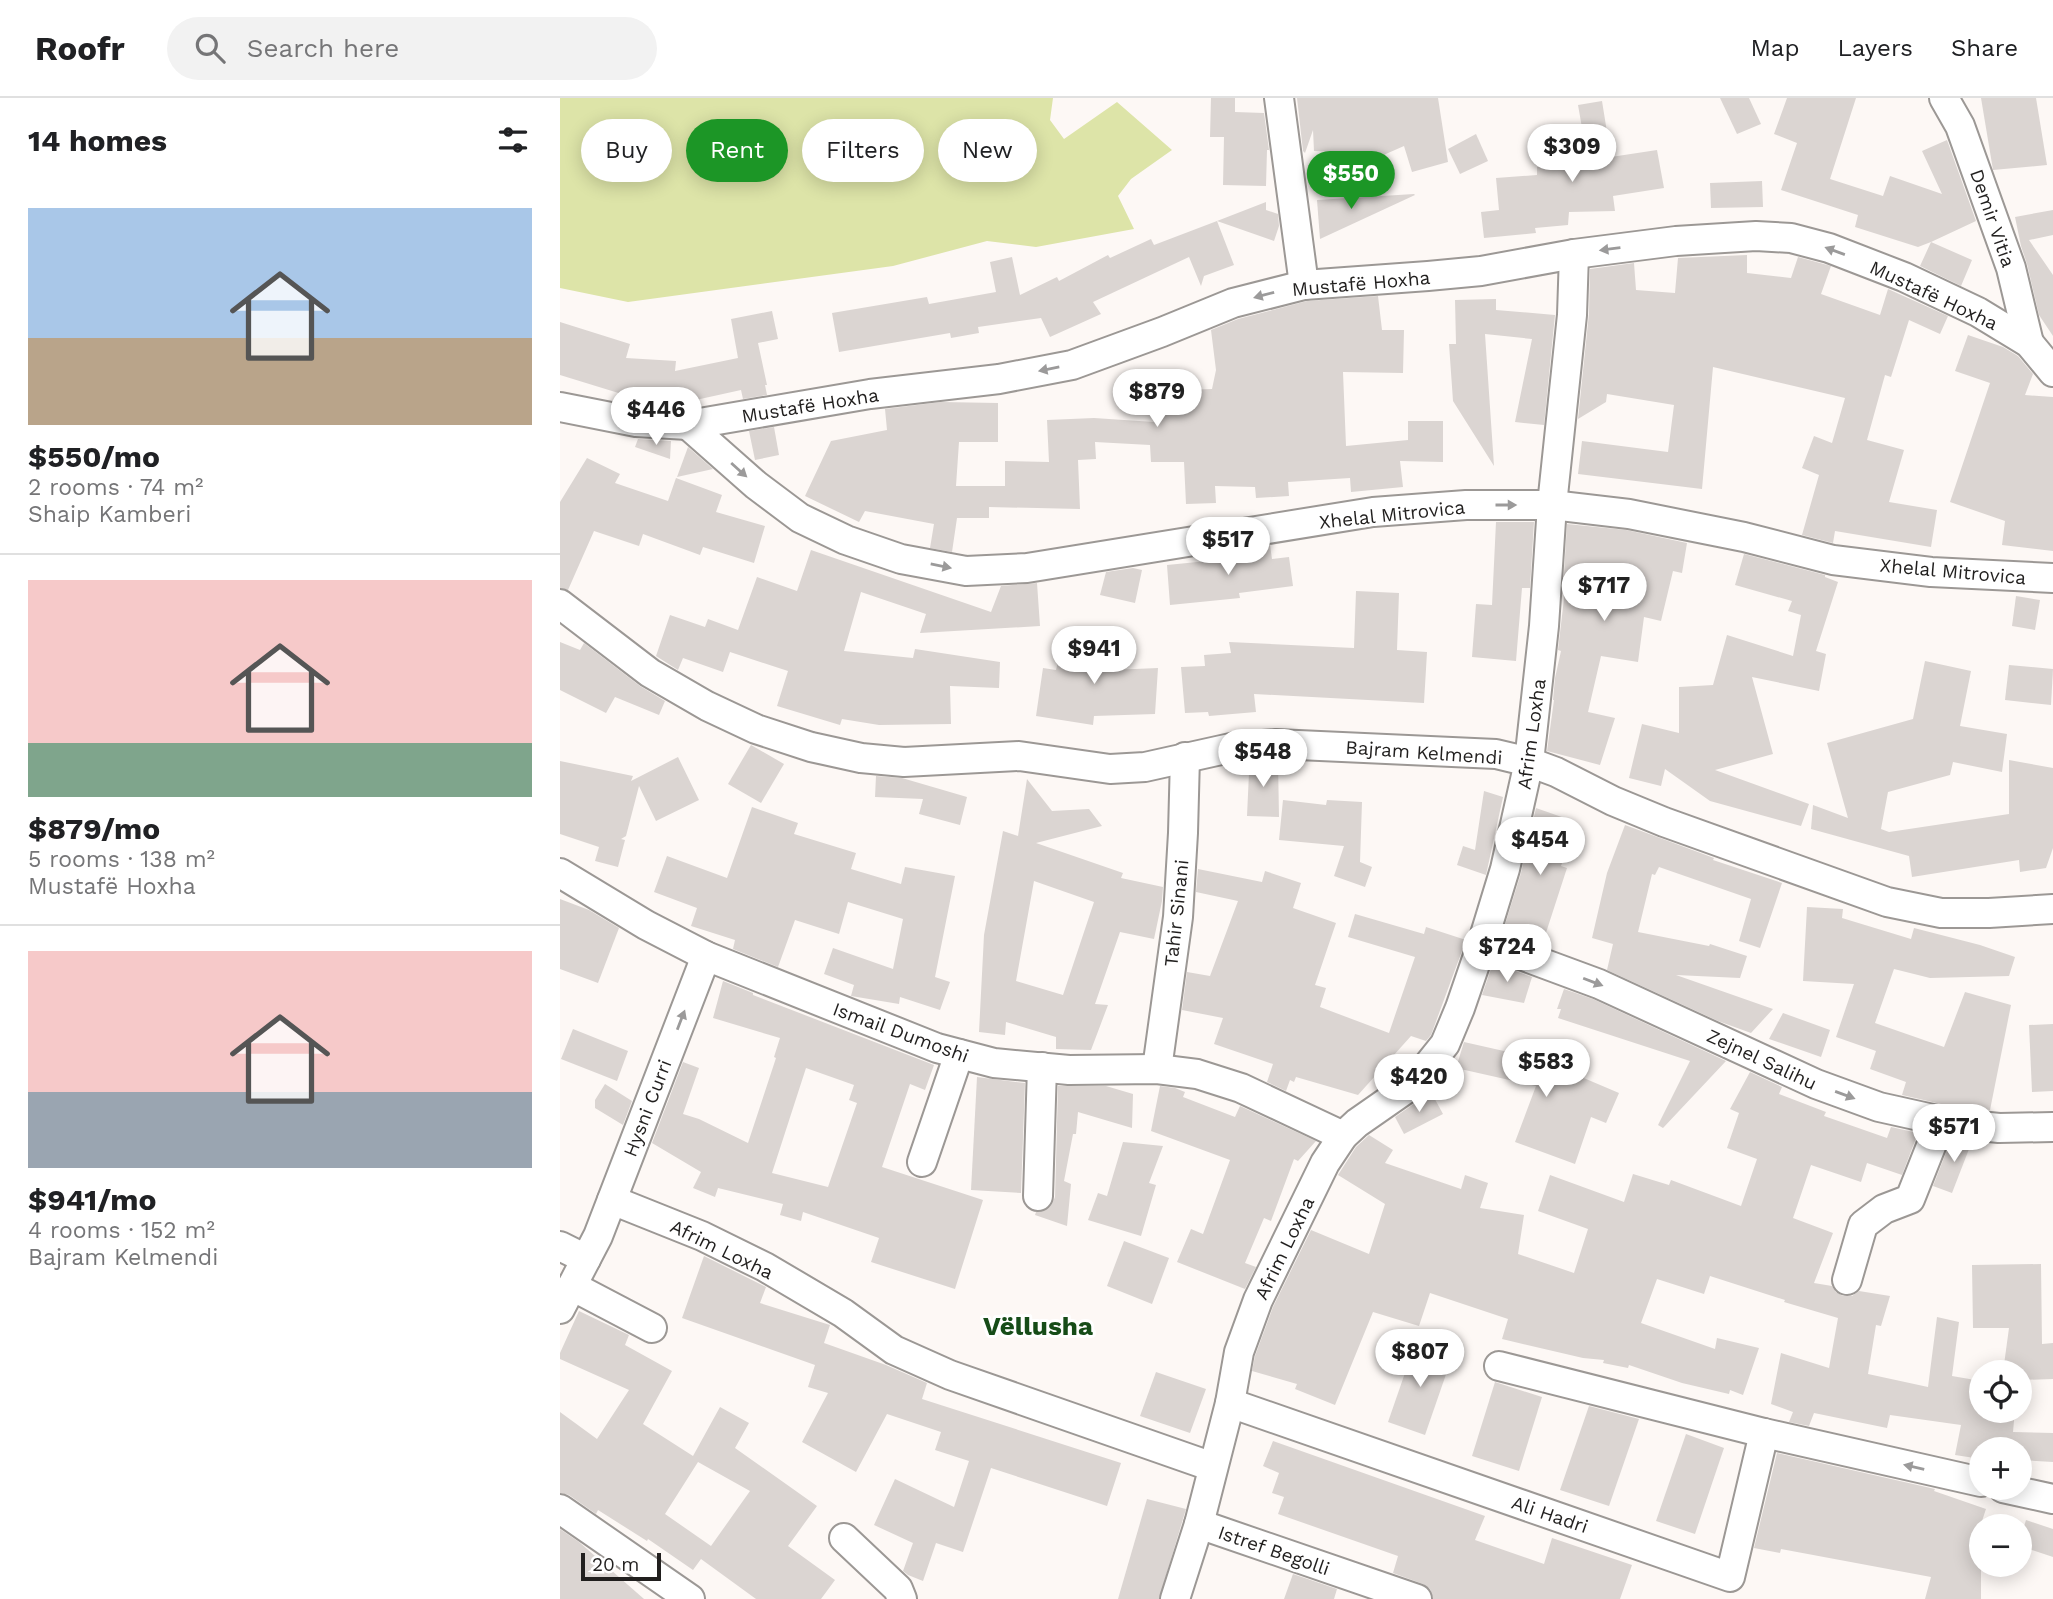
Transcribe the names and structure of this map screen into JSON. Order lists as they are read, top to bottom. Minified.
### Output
{"streets":{"street":["Demir Vitia","Mustafë Hoxha","Xhelal Mitrovica","Afrim Loxha","Bajram Kelmendi","Tahir Sinani","Ismail Dumoshi","Zejnel Salihu","Hysni Curri","Ali Hadri","Istref Begolli"]},"crossings":[["Demir Vitia","Mustafë Hoxha"],["Mustafë Hoxha","Xhelal Mitrovica"],["Mustafë Hoxha","Afrim Loxha"],["Xhelal Mitrovica","Afrim Loxha"],["Afrim Loxha","Bajram Kelmendi"],["Afrim Loxha","Ismail Dumoshi"],["Afrim Loxha","Zejnel Salihu"],["Afrim Loxha","Hysni Curri"],["Afrim Loxha","Ali Hadri"],["Afrim Loxha","Istref Begolli"],["Bajram Kelmendi","Tahir Sinani"],["Tahir Sinani","Ismail Dumoshi"],["Ismail Dumoshi","Hysni Curri"]],"one_way":["Mustafë Hoxha","Xhelal Mitrovica","Zejnel Salihu","Hysni Curri"],"districts":["Vëllusha"],"scale_bar":"20 m","page":{"header":"Roofr","search":"Search here","nav":["Map","Layers","Share"],"heading":"14 homes","chip":["Buy","Rent","Filters","New"],"price":["$309","$550","$879","$446","$517","$717","$941","$548","$454","$724","$583","$420","$571","$807"],"list":[{"name":"$550/mo","note":"2 rooms · 74 m² · Shaip Kamberi"},{"name":"$879/mo","note":"5 rooms · 138 m² · Mustafë Hoxha"},{"name":"$941/mo","note":"4 rooms · 152 m² · Bajram Kelmendi"}],"map_buttons":["+","−"],"scale":"20 m"}}
